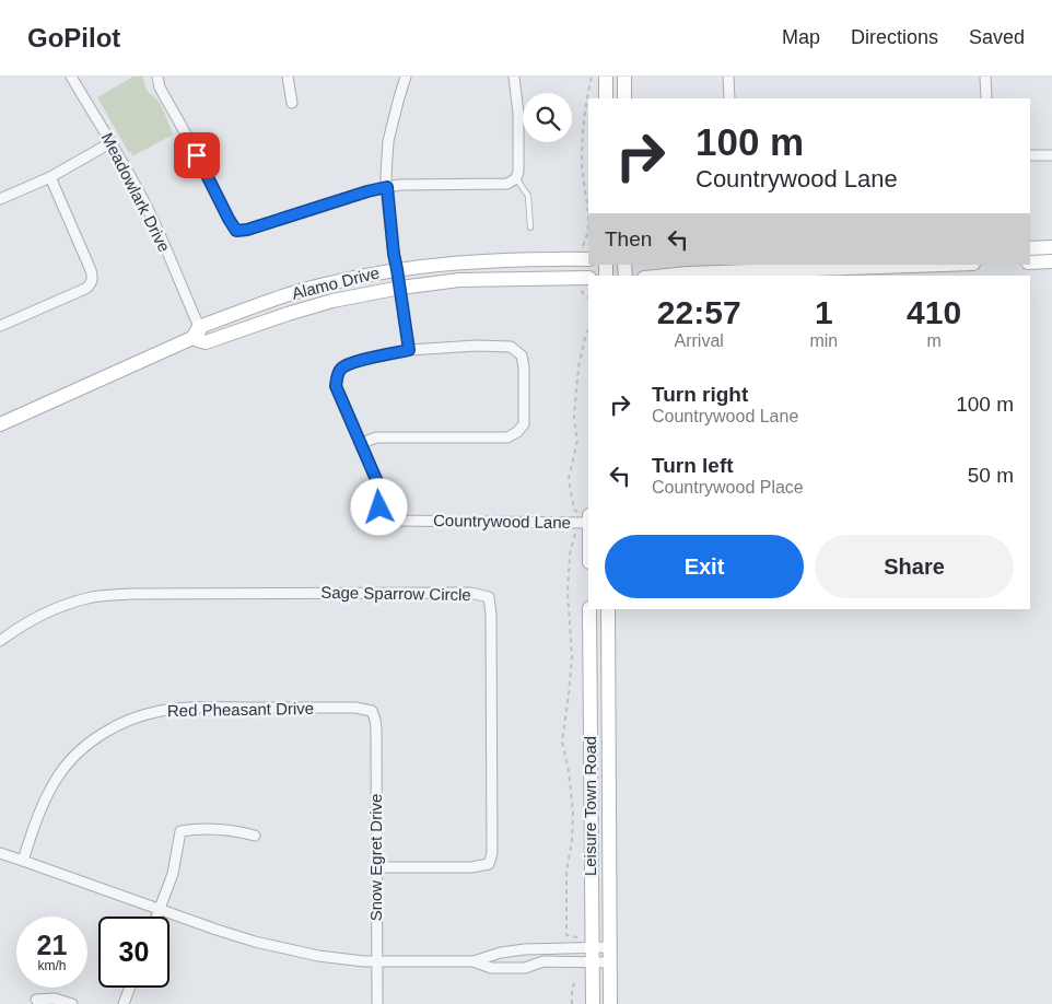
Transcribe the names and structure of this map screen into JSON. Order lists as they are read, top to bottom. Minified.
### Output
{"streets":{"main road":["Alamo Drive","Leisure Town Road"],"street":["Meadowlark Drive","Countrywood Lane","Sage Sparrow Circle","Red Pheasant Drive","Snow Egret Drive"]},"crossings":[["Meadowlark Drive","Alamo Drive"],["Sage Sparrow Circle","Snow Egret Drive"],["Red Pheasant Drive","Snow Egret Drive"]],"page":{"header":"GoPilot","nav":["Map","Directions","Saved"],"turn":["100 m","Countrywood Lane"],"then":"Then","eta":["22:57","Arrival","1","min","410","m"],"list":[{"name":"Turn right","note":"Countrywood Lane","value":"100 m"},{"name":"Turn left","note":"Countrywood Place","value":"50 m"}],"buttons":["Exit","Share"],"speed":"21 km/h","limit":"30"}}
